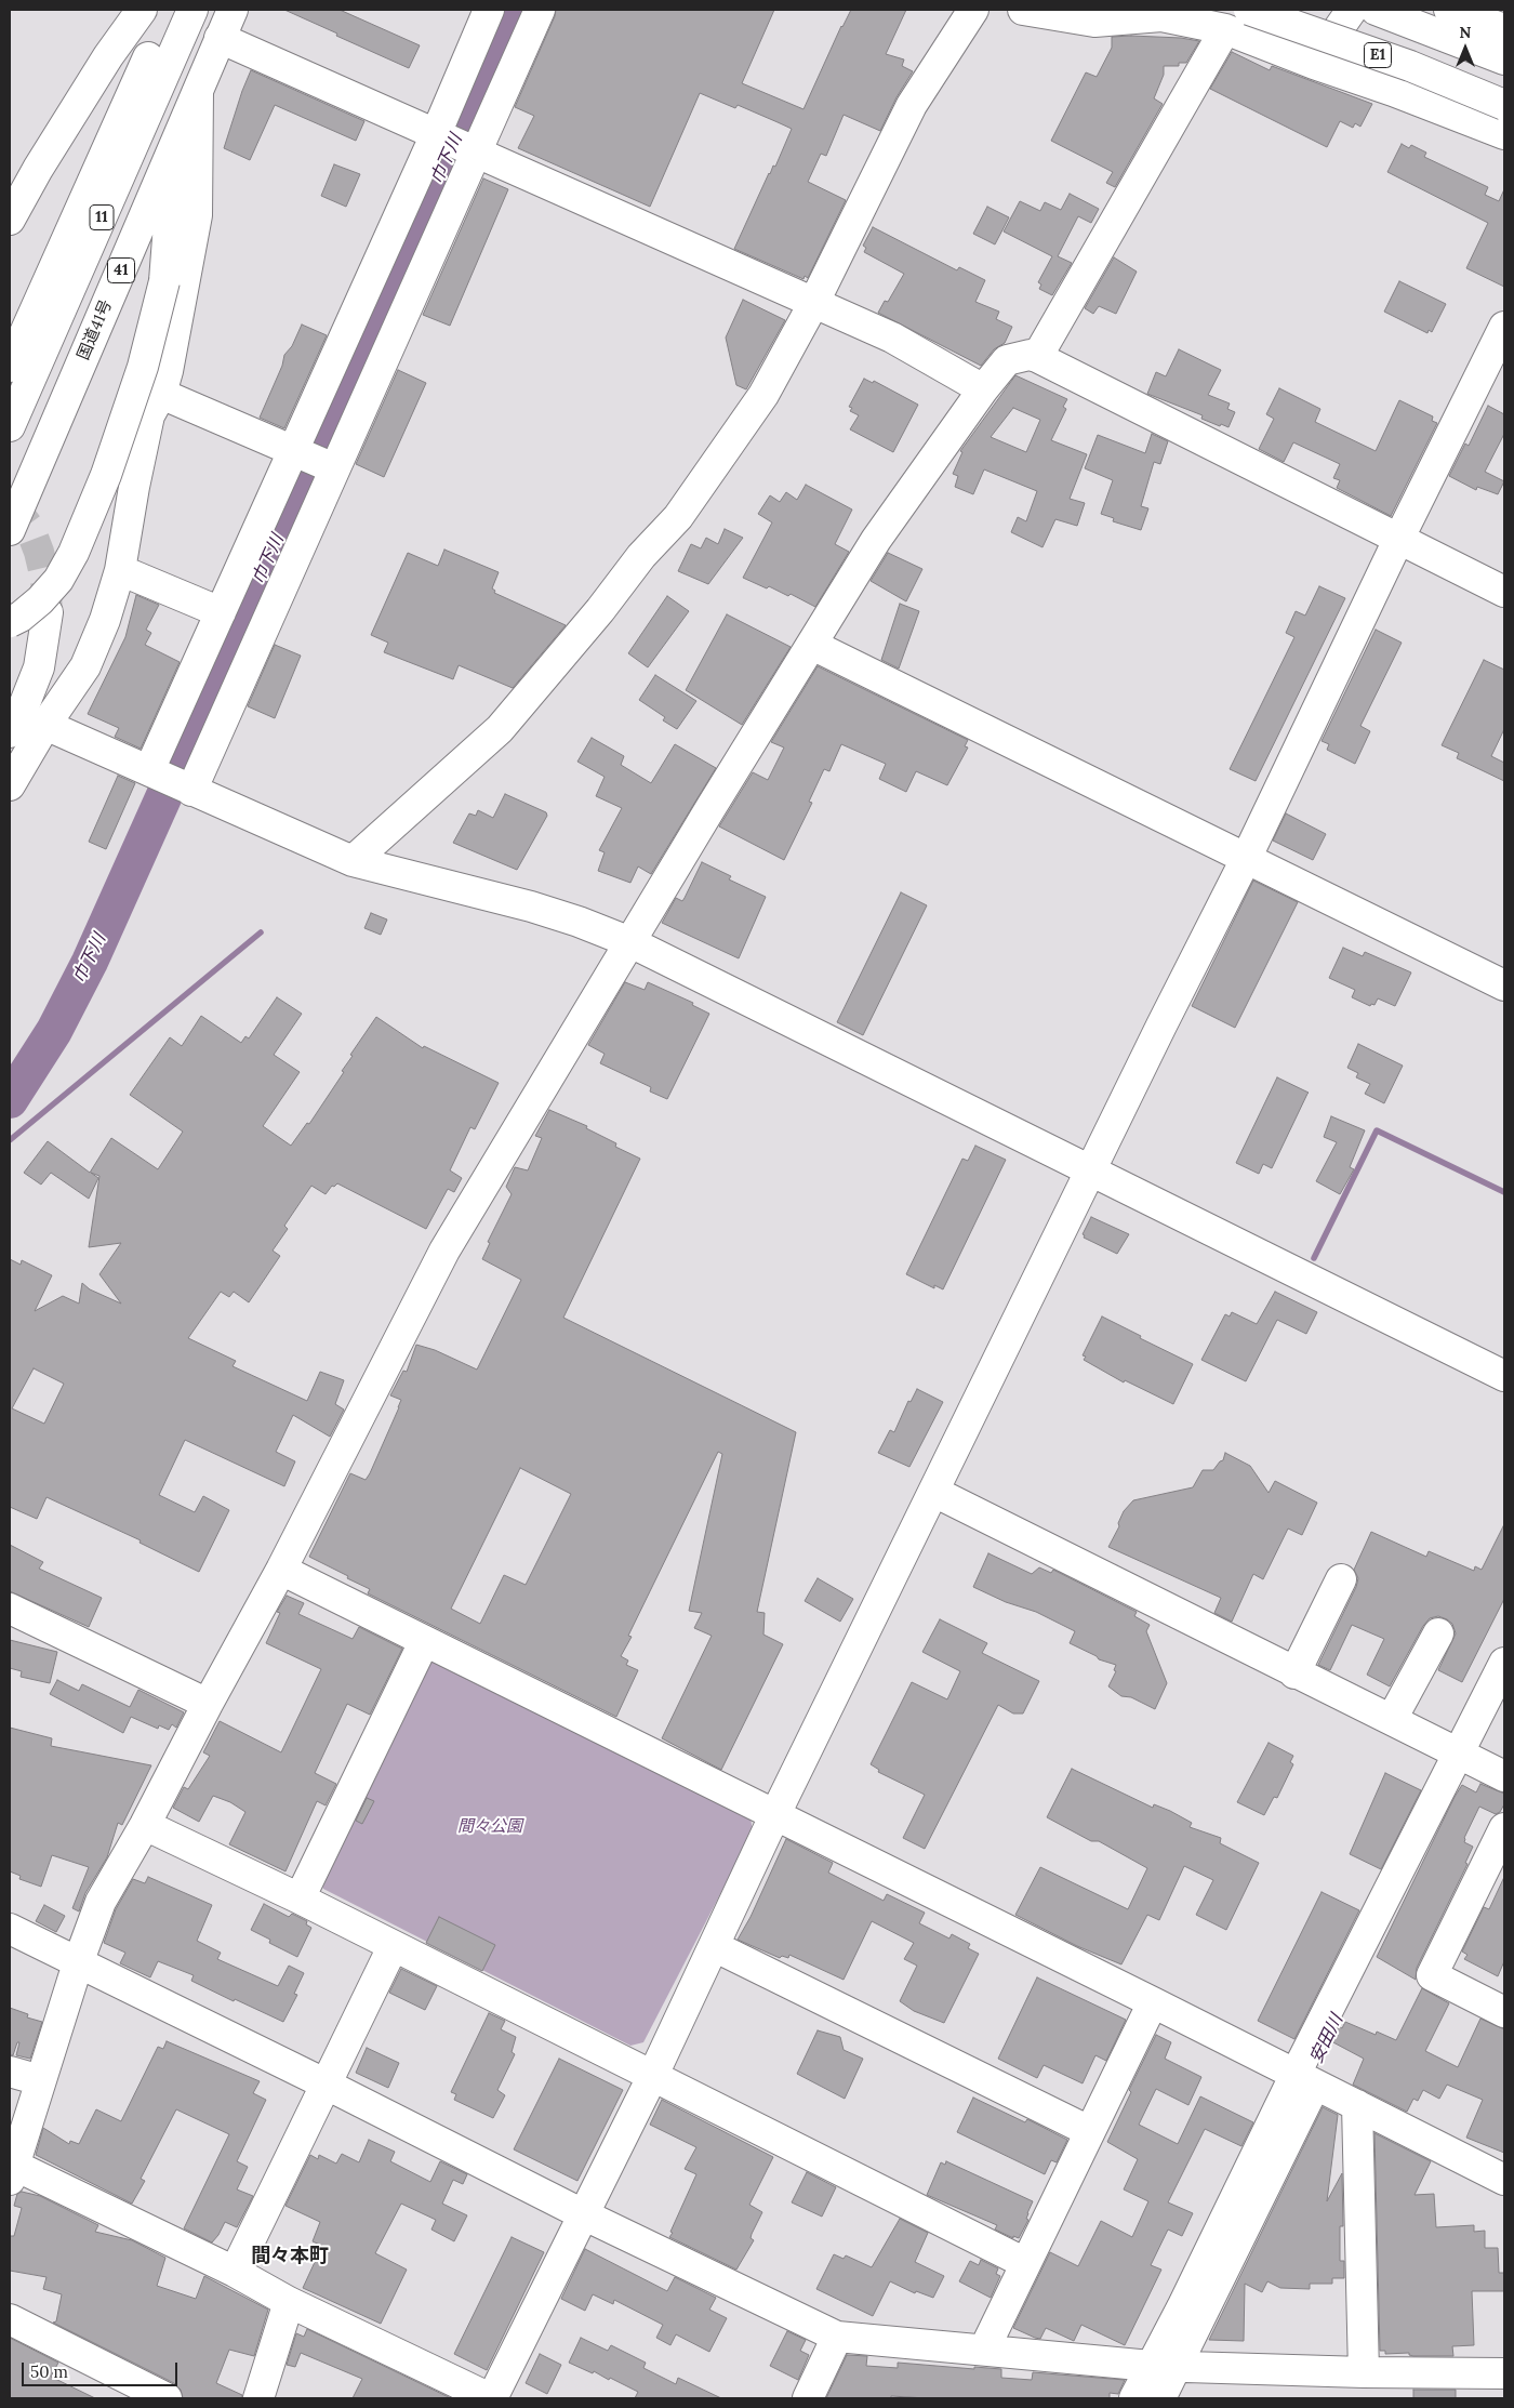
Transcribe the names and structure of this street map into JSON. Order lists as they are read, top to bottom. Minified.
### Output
{"streets":{"main road":["E1","11","41","国道41号"]},"districts":["間々本町"],"water":["巾下川","安田川"],"parks":["間々公園"],"scale_bar":"50 m","north":"top"}
